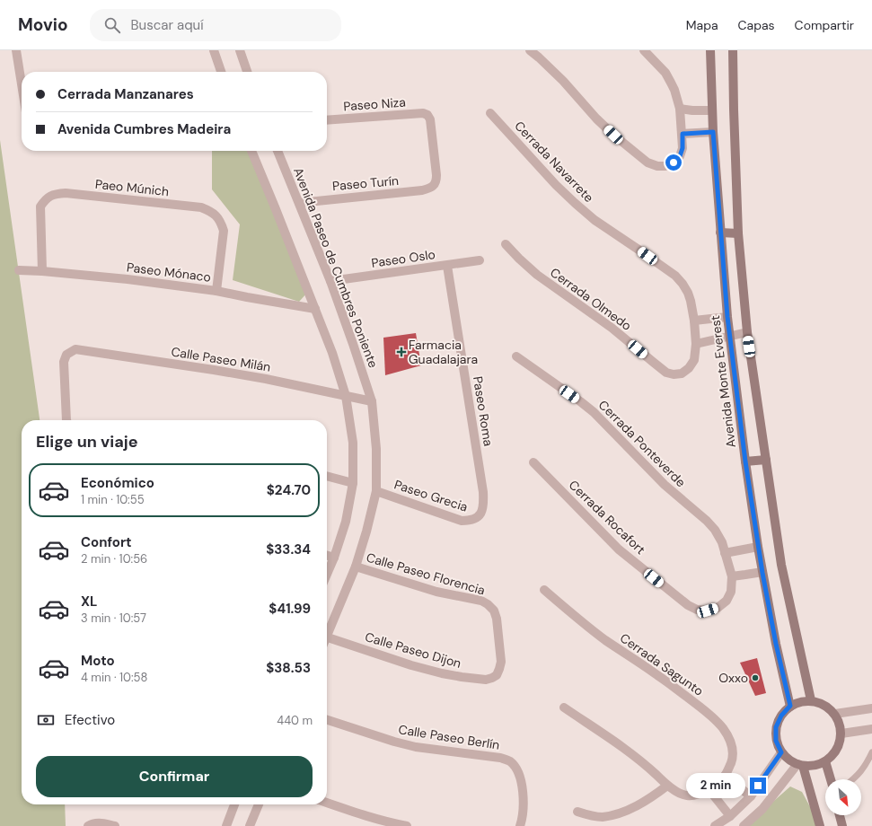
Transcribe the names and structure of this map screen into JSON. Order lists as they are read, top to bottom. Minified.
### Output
{"streets":{"main road":["Avenida Monte Everest"],"street":["Paseo Niza","Cerrada Navarrete","Paseo Turín","Paeo Múnich","Paseo Oslo","Avenida Paseo de Cumbres Poniente","Paseo Mónaco","Cerrada Olmedo","Calle Paseo Milán","Paseo Roma","Cerrada Ponteverde","Paseo Grecia","Cerrada Rocafort","Calle Paseo Florencia","Calle Paseo Dijon","Cerrada Sagunto","Calle Paseo Berlín"]},"crossings":[["Paseo Niza","Paseo Turín"],["Cerrada Navarrete","Cerrada Olmedo"],["Paseo Turín","Avenida Paseo de Cumbres Poniente"],["Paeo Múnich","Paseo Mónaco"],["Paseo Oslo","Avenida Paseo de Cumbres Poniente"],["Paseo Oslo","Paseo Roma"],["Avenida Paseo de Cumbres Poniente","Calle Paseo Milán"],["Avenida Paseo de Cumbres Poniente","Paseo Grecia"],["Avenida Paseo de Cumbres Poniente","Calle Paseo Florencia"],["Paseo Roma","Paseo Grecia"],["Cerrada Ponteverde","Cerrada Rocafort"],["Calle Paseo Florencia","Calle Paseo Dijon"]],"places":{"health":["Farmacia Guadalajara"],"other":["Oxxo"]},"north":"bottom right","page":{"header":"Movio","search":"Buscar aquí","nav":["Mapa","Capas","Compartir"],"banner":["Cerrada Manzanares","Avenida Cumbres Madeira"],"heading":"Elige un viaje","list":[{"name":"Económico","note":"1 min · 10:55","value":"$24.70"},{"name":"Confort","note":"2 min · 10:56","value":"$33.34"},{"name":"XL","note":"3 min · 10:57","value":"$41.99"},{"name":"Moto","note":"4 min · 10:58","value":"$38.53"}],"pay":["Efectivo","440 m"],"buttons":"Confirmar","bubble":"2 min"}}
